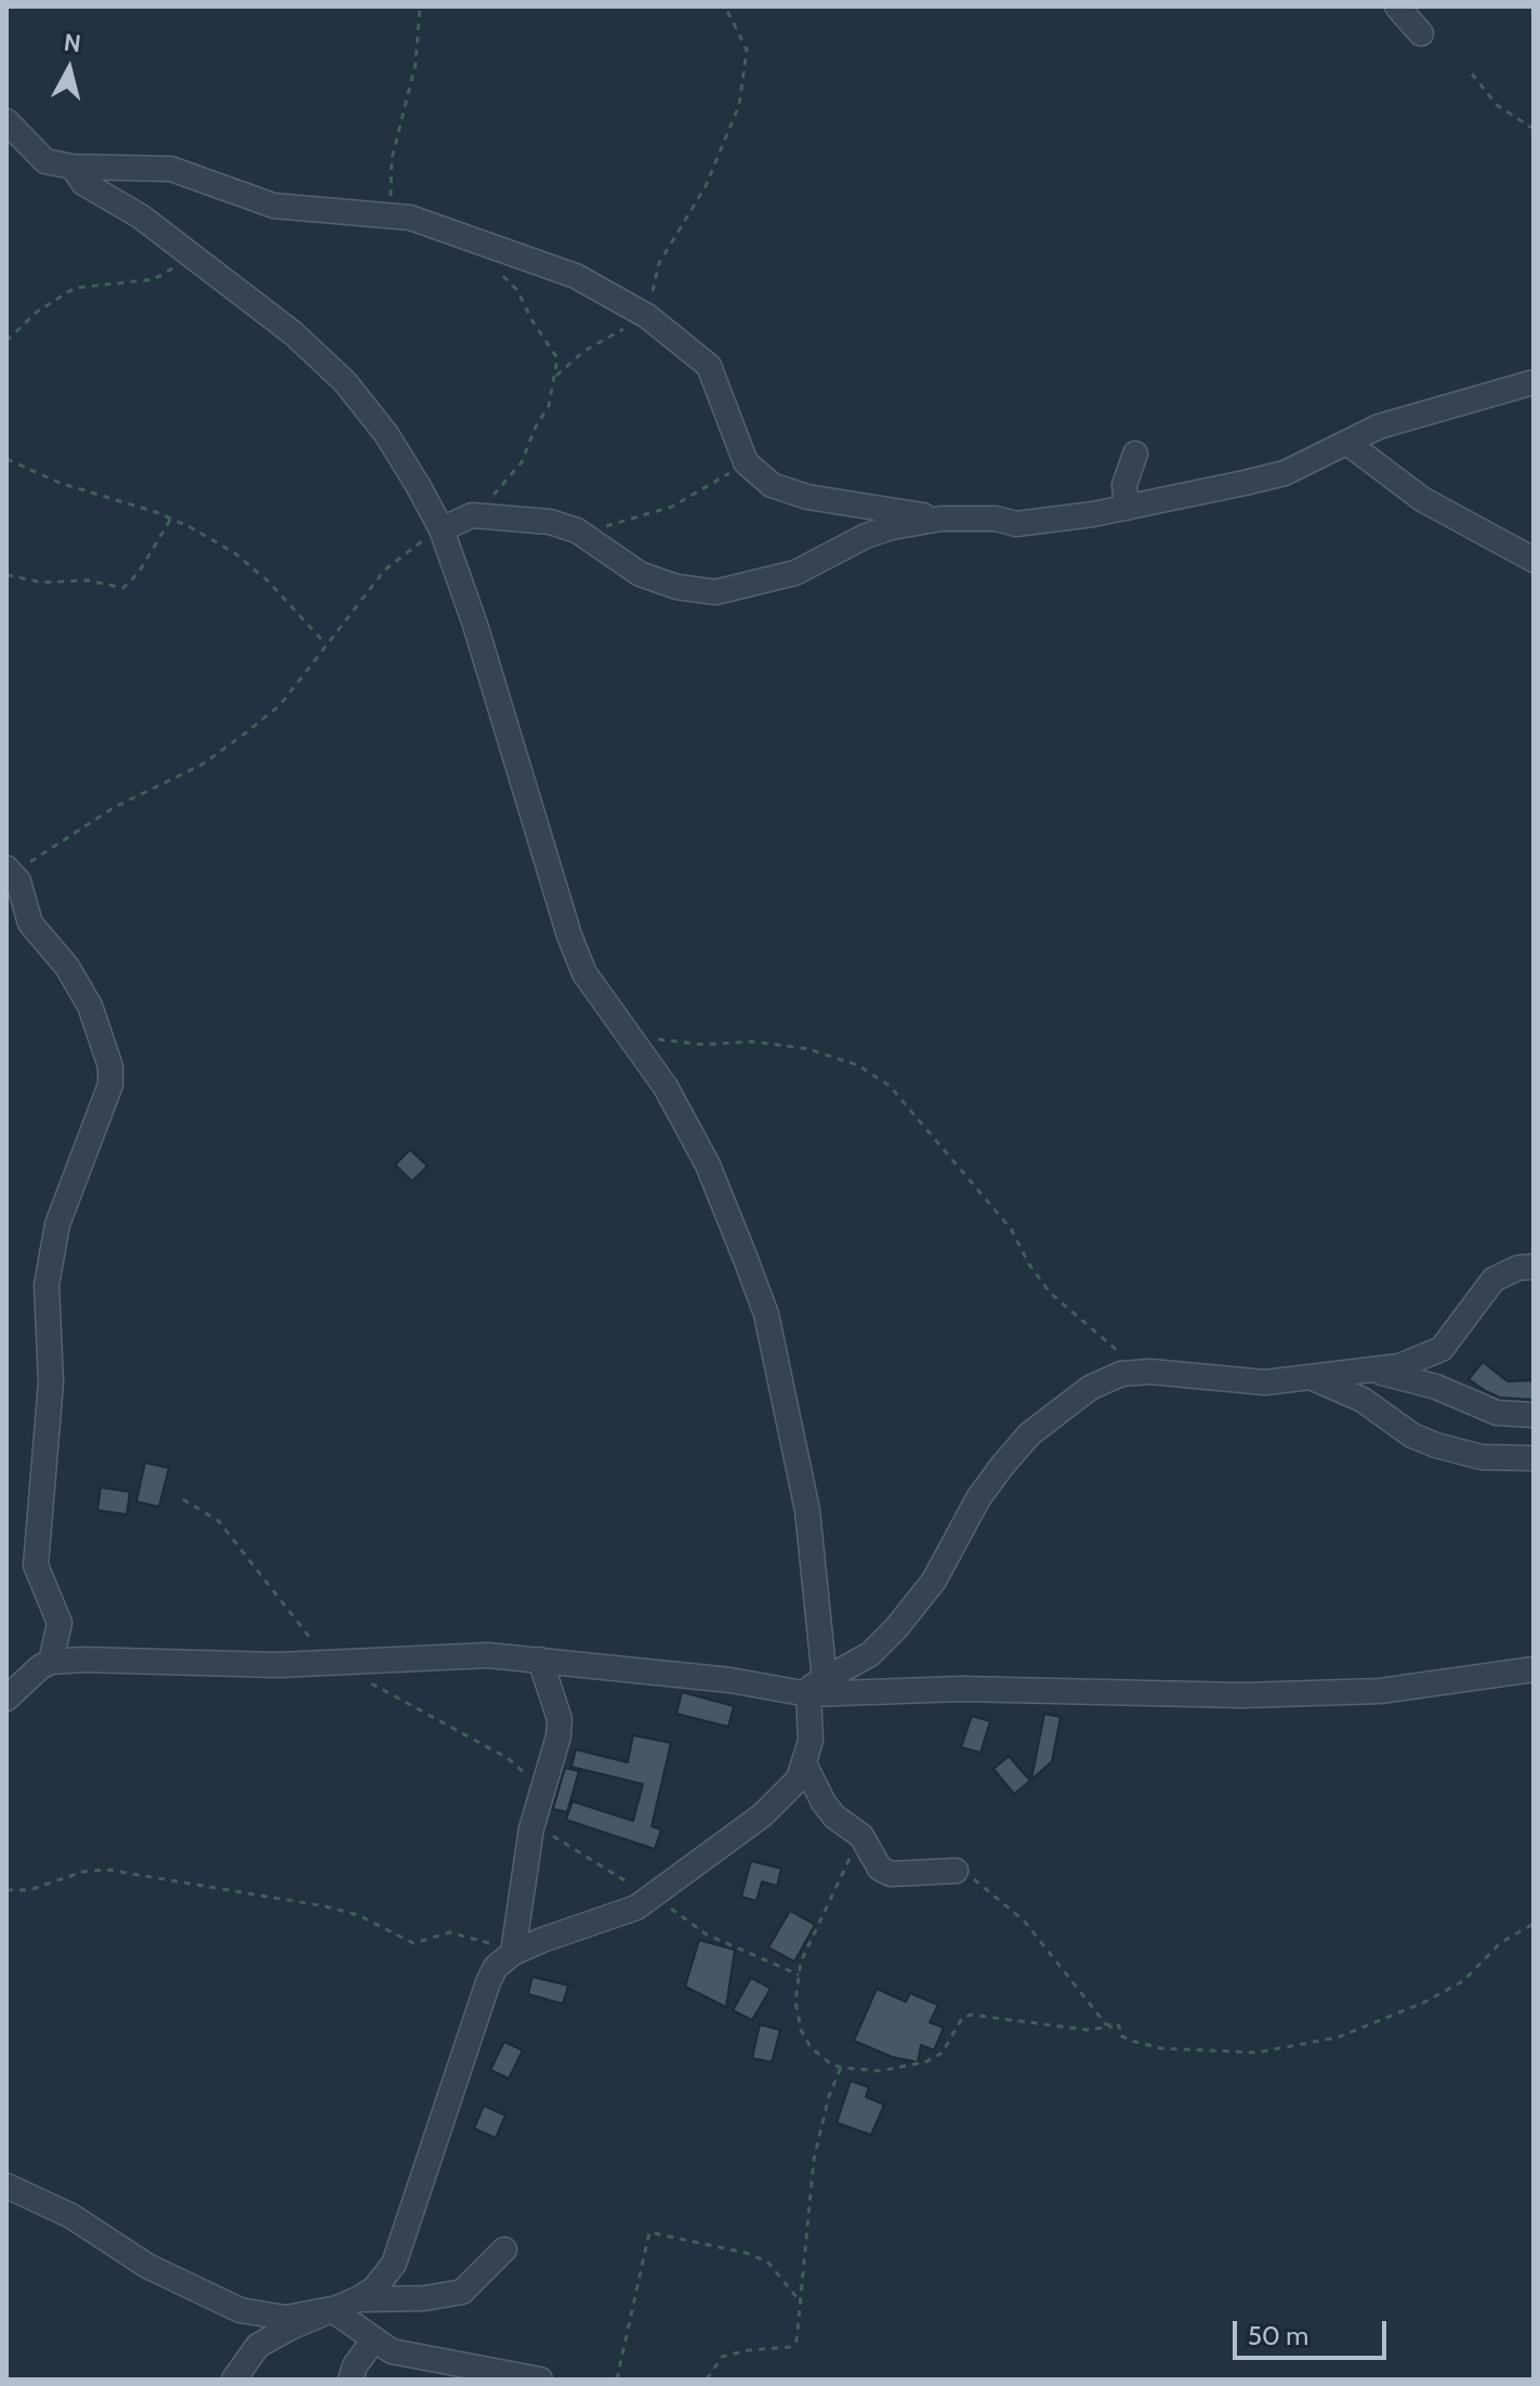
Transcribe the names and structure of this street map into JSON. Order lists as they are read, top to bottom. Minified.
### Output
{"scale_bar":"50 m","north":"top"}
